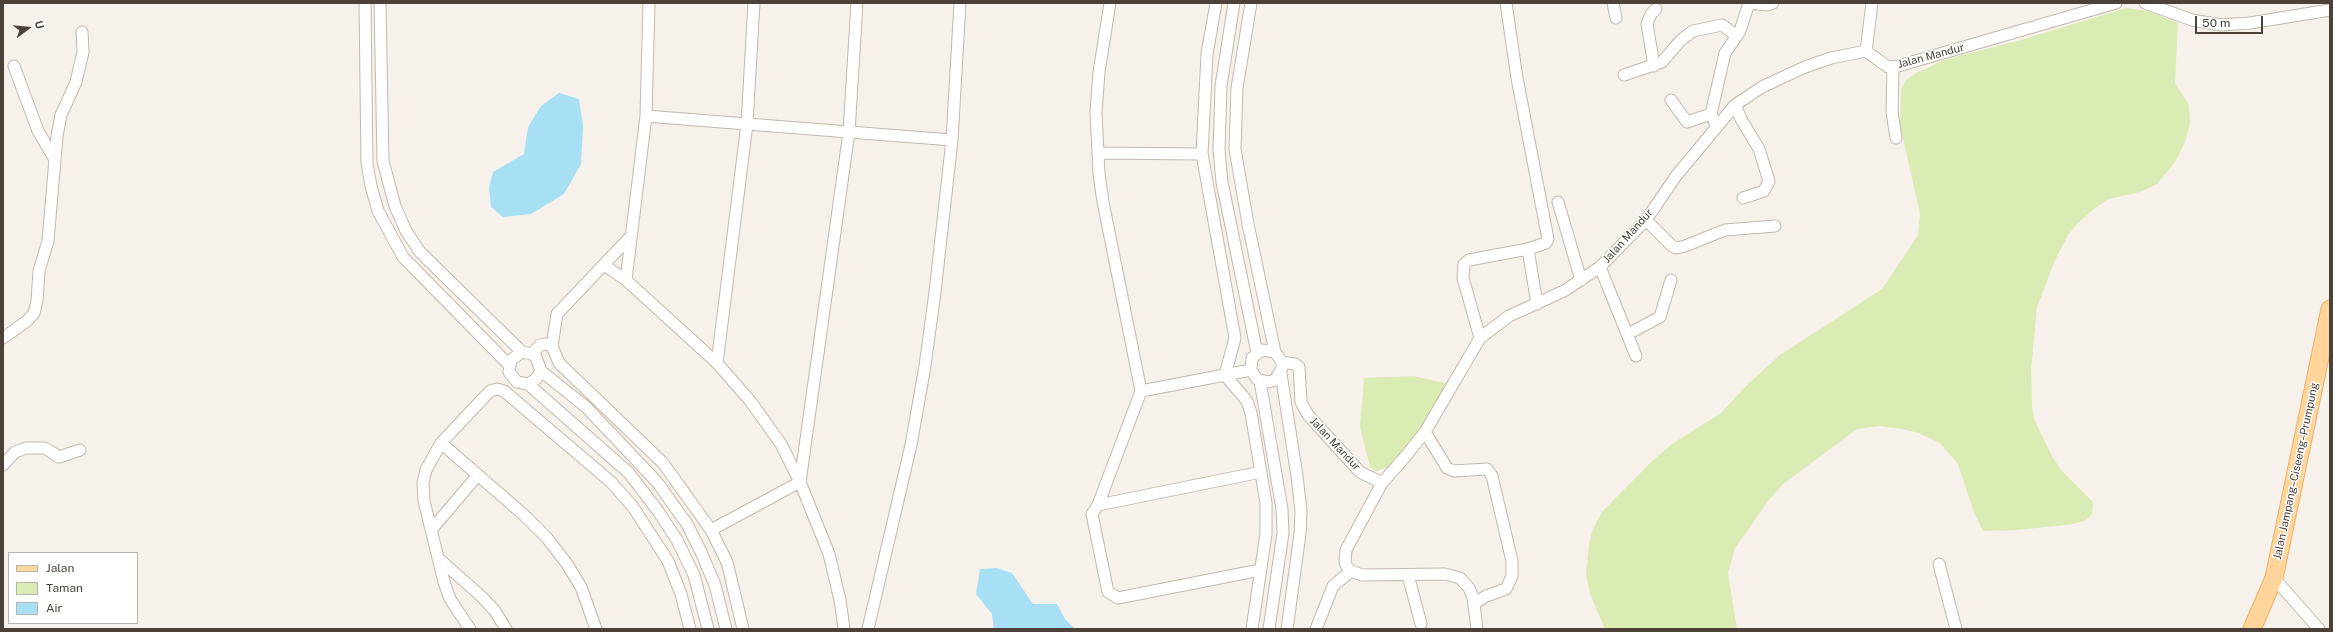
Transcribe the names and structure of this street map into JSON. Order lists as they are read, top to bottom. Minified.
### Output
{"streets":{"main road":["Jalan Jampang–Ciseeng–Prumpung"],"street":["Jalan Mandur"]},"legend":["Jalan","Taman","Air"],"scale_bar":"50 m","north":"right"}
